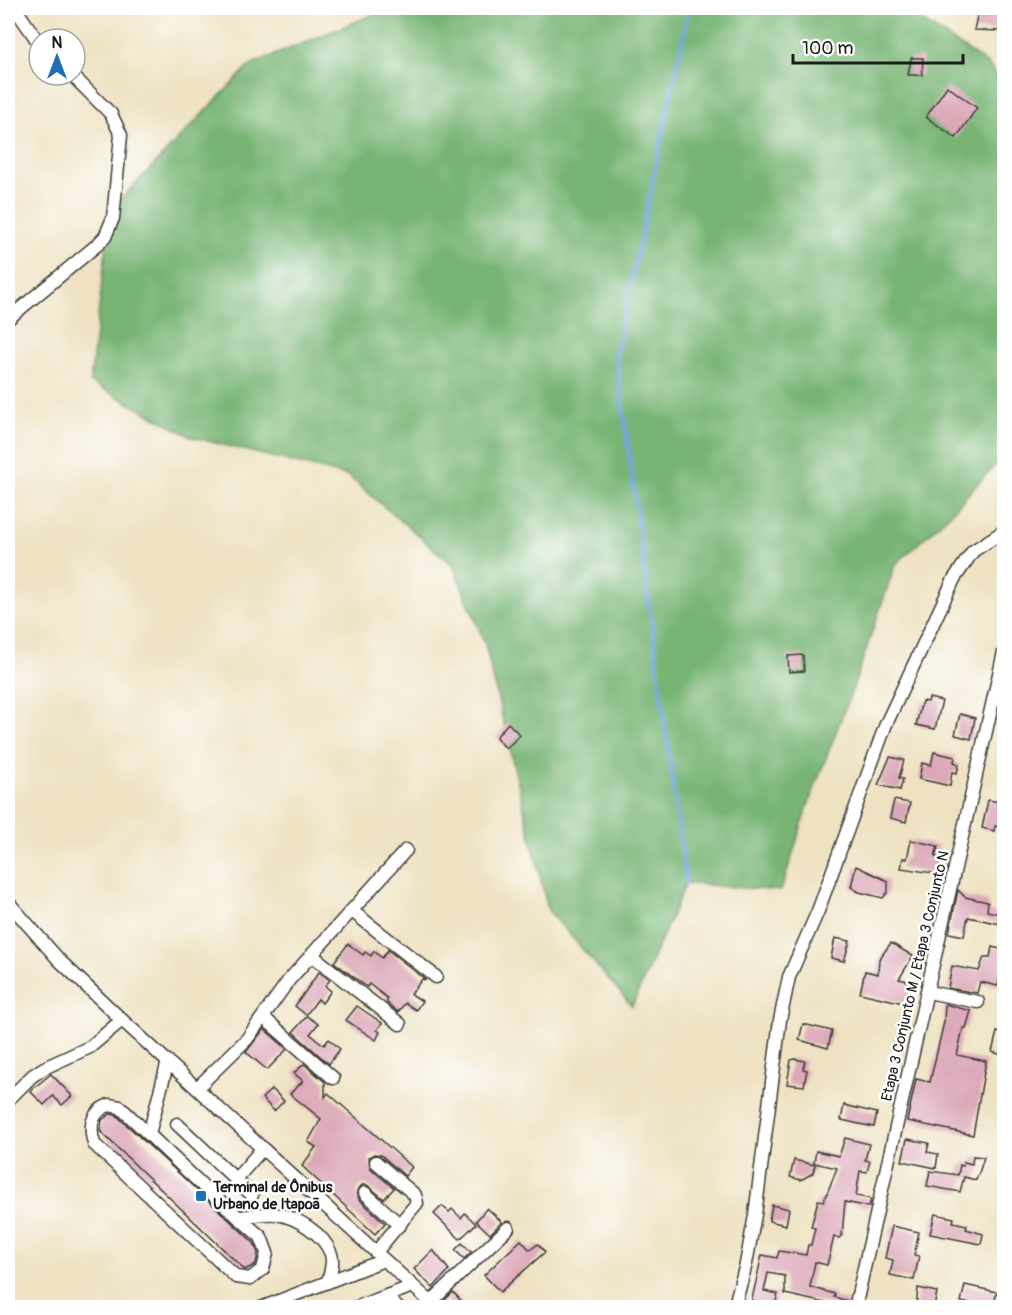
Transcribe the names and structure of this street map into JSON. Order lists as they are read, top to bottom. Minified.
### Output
{"streets":{"street":["Etapa 3 Conjunto M / Etapa 3 Conjunto N"]},"places":{"transit":["Terminal de Ônibus Urbano de Itapoã"]},"scale_bar":"100 m","north":"top"}
